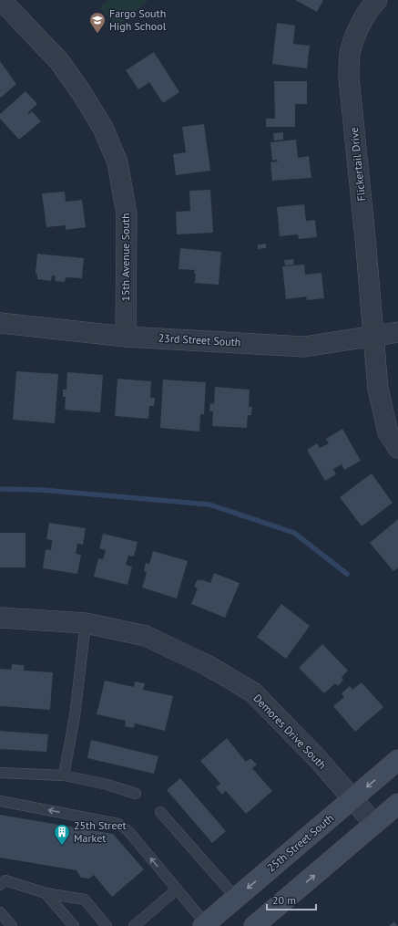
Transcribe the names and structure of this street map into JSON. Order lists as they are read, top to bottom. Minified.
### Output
{"streets":{"main road":["25th Street South"],"street":["Flickertail Drive","15th Avenue South","23rd Street South","Demores Drive South"]},"crossings":[["Flickertail Drive","23rd Street South"],["15th Avenue South","23rd Street South"],["Demores Drive South","25th Street South"]],"places":{"school or university":["Fargo South High School"],"building":["25th Street Market"]},"scale_bar":"20 m"}
